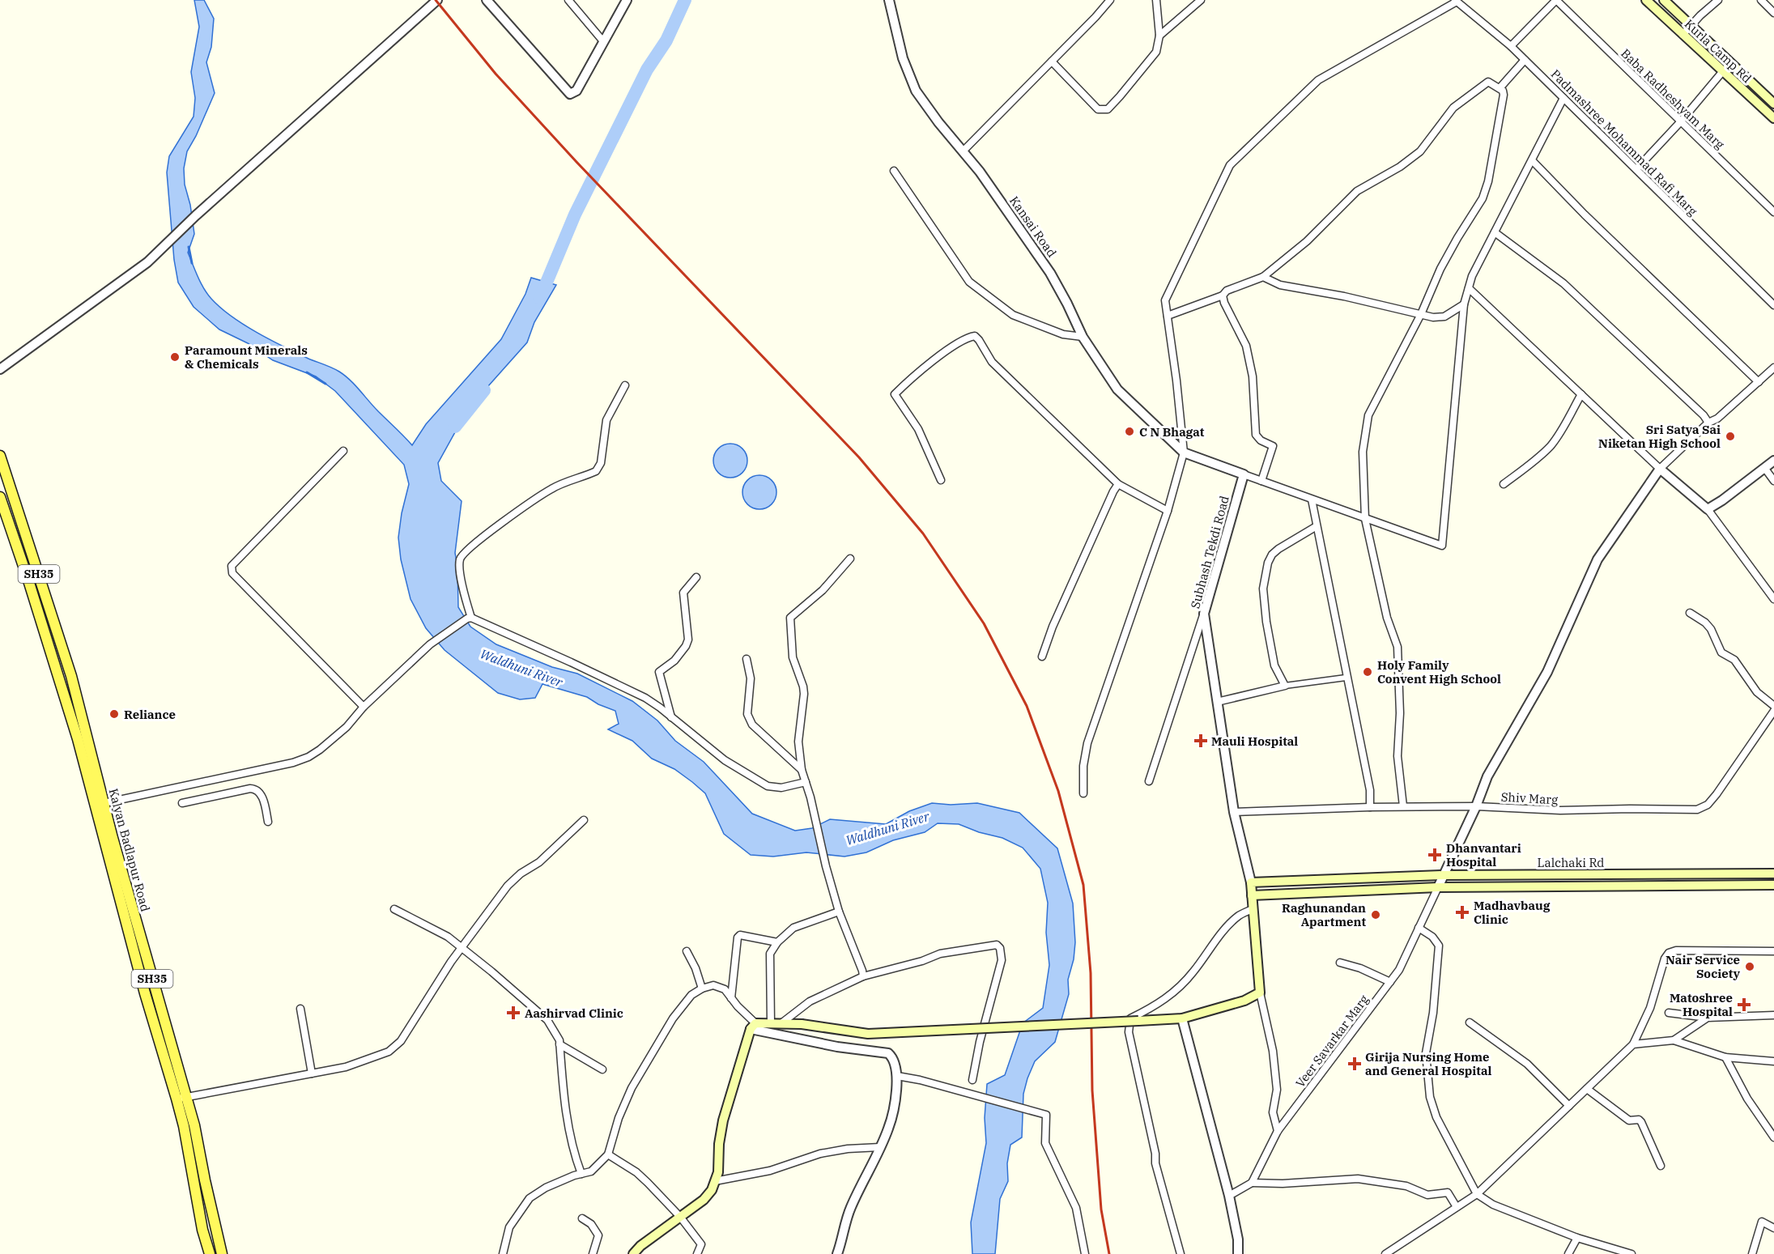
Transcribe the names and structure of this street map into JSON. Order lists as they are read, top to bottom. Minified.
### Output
{"streets":{"main road":["Kurla Camp Rd","Subhash Tekdi Road","SH35","Kalyan Badlapur Road","Lalchaki Rd"],"street":["Baba Radheshyam Marg","Padmashree Mohammad Rafi Marg","Kansai Road","Shiv Marg","Veer Savarkar Marg"]},"crossings":[["Subhash Tekdi Road","Shiv Marg"],["Subhash Tekdi Road","Lalchaki Rd"],["Lalchaki Rd","Veer Savarkar Marg"]],"water":["Waldhuni River"],"places":{"other":["Paramount Minerals & Chemicals","C N Bhagat","Sri Satya Sai Niketan High School","Holy Family Convent High School","Reliance","Raghunandan Apartment","Nair Service Society"],"health":["Mauli Hospital","Dhanvantari Hospital","Madhavbaug Clinic","Matoshree Hospital","Aashirvad Clinic","Girija Nursing Home and General Hospital"]}}
